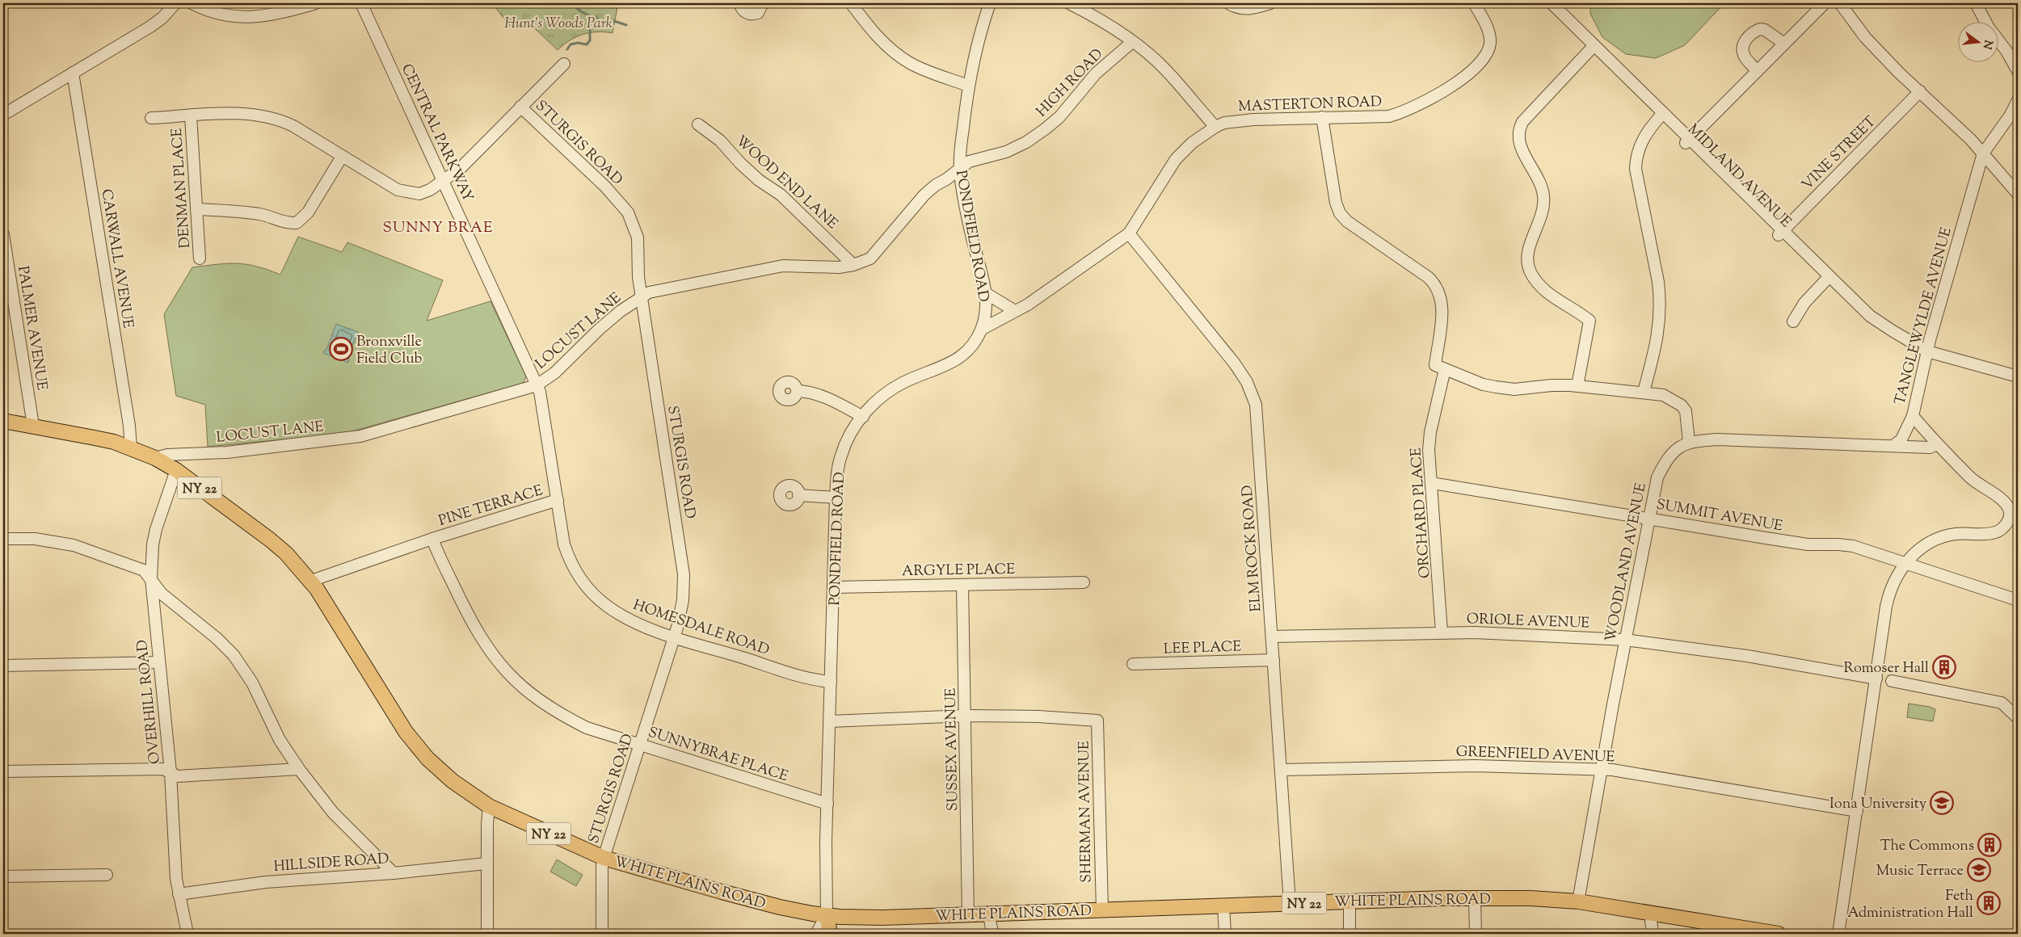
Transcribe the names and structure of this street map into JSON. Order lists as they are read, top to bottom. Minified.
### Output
{"streets":{"main road":["PONDFIELD ROAD","NY 22","WHITE PLAINS ROAD"],"street":["HIGH ROAD","MASTERTON ROAD","CENTRAL PARKWAY","STURGIS ROAD","VINE STREET","MIDLAND AVENUE","WOOD END LANE","DENMAN PLACE","CARWALL AVENUE","TANGLEWYLDE AVENUE","PALMER AVENUE","LOCUST LANE","PINE TERRACE","ORCHARD PLACE","SUMMIT AVENUE","ELM ROCK ROAD","WOODLAND AVENUE","ARGYLE PLACE","ORIOLE AVENUE","HOMESDALE ROAD","LEE PLACE","OVERHILL ROAD","SUSSEX AVENUE","SUNNYBRAE PLACE","GREENFIELD AVENUE","SHERMAN AVENUE","HILLSIDE ROAD"]},"crossings":[["HIGH ROAD","PONDFIELD ROAD"],["HIGH ROAD","LOCUST LANE"],["MASTERTON ROAD","PONDFIELD ROAD"],["MASTERTON ROAD","ORCHARD PLACE"],["MASTERTON ROAD","ELM ROCK ROAD"],["CENTRAL PARKWAY","LOCUST LANE"],["CENTRAL PARKWAY","HOMESDALE ROAD"],["STURGIS ROAD","LOCUST LANE"],["STURGIS ROAD","HOMESDALE ROAD"],["STURGIS ROAD","SUNNYBRAE PLACE"],["STURGIS ROAD","WHITE PLAINS ROAD"],["VINE STREET","MIDLAND AVENUE"],["MIDLAND AVENUE","TANGLEWYLDE AVENUE"],["WOOD END LANE","LOCUST LANE"],["PONDFIELD ROAD","LOCUST LANE"],["PONDFIELD ROAD","ARGYLE PLACE"],["PONDFIELD ROAD","HOMESDALE ROAD"],["PONDFIELD ROAD","SUNNYBRAE PLACE"],["PONDFIELD ROAD","WHITE PLAINS ROAD"],["CARWALL AVENUE","NY 22"],["TANGLEWYLDE AVENUE","SUMMIT AVENUE"],["TANGLEWYLDE AVENUE","WOODLAND AVENUE"],["TANGLEWYLDE AVENUE","ORIOLE AVENUE"],["TANGLEWYLDE AVENUE","GREENFIELD AVENUE"],["PALMER AVENUE","NY 22"],["LOCUST LANE","NY 22"],["LOCUST LANE","HOMESDALE ROAD"],["NY 22","PINE TERRACE"],["NY 22","OVERHILL ROAD"],["NY 22","WHITE PLAINS ROAD"],["PINE TERRACE","HOMESDALE ROAD"],["PINE TERRACE","SUNNYBRAE PLACE"],["PINE TERRACE","WHITE PLAINS ROAD"],["ORCHARD PLACE","SUMMIT AVENUE"],["ORCHARD PLACE","ORIOLE AVENUE"],["SUMMIT AVENUE","WOODLAND AVENUE"],["ELM ROCK ROAD","ORIOLE AVENUE"],["ELM ROCK ROAD","LEE PLACE"],["ELM ROCK ROAD","GREENFIELD AVENUE"],["ELM ROCK ROAD","WHITE PLAINS ROAD"],["WOODLAND AVENUE","ORIOLE AVENUE"],["WOODLAND AVENUE","GREENFIELD AVENUE"],["WOODLAND AVENUE","WHITE PLAINS ROAD"],["ARGYLE PLACE","SUSSEX AVENUE"],["OVERHILL ROAD","HILLSIDE ROAD"],["SUSSEX AVENUE","SHERMAN AVENUE"],["SUSSEX AVENUE","WHITE PLAINS ROAD"],["SHERMAN AVENUE","WHITE PLAINS ROAD"]],"districts":["SUNNY BRAE"],"parks":["Hunt's Woods Park"],"places":{"sports":["Bronxville Field Club"],"building":["Romoser Hall","The Commons","Feth Administration Hall"],"school or university":["Iona University","Music Terrace"]},"north":"right"}
